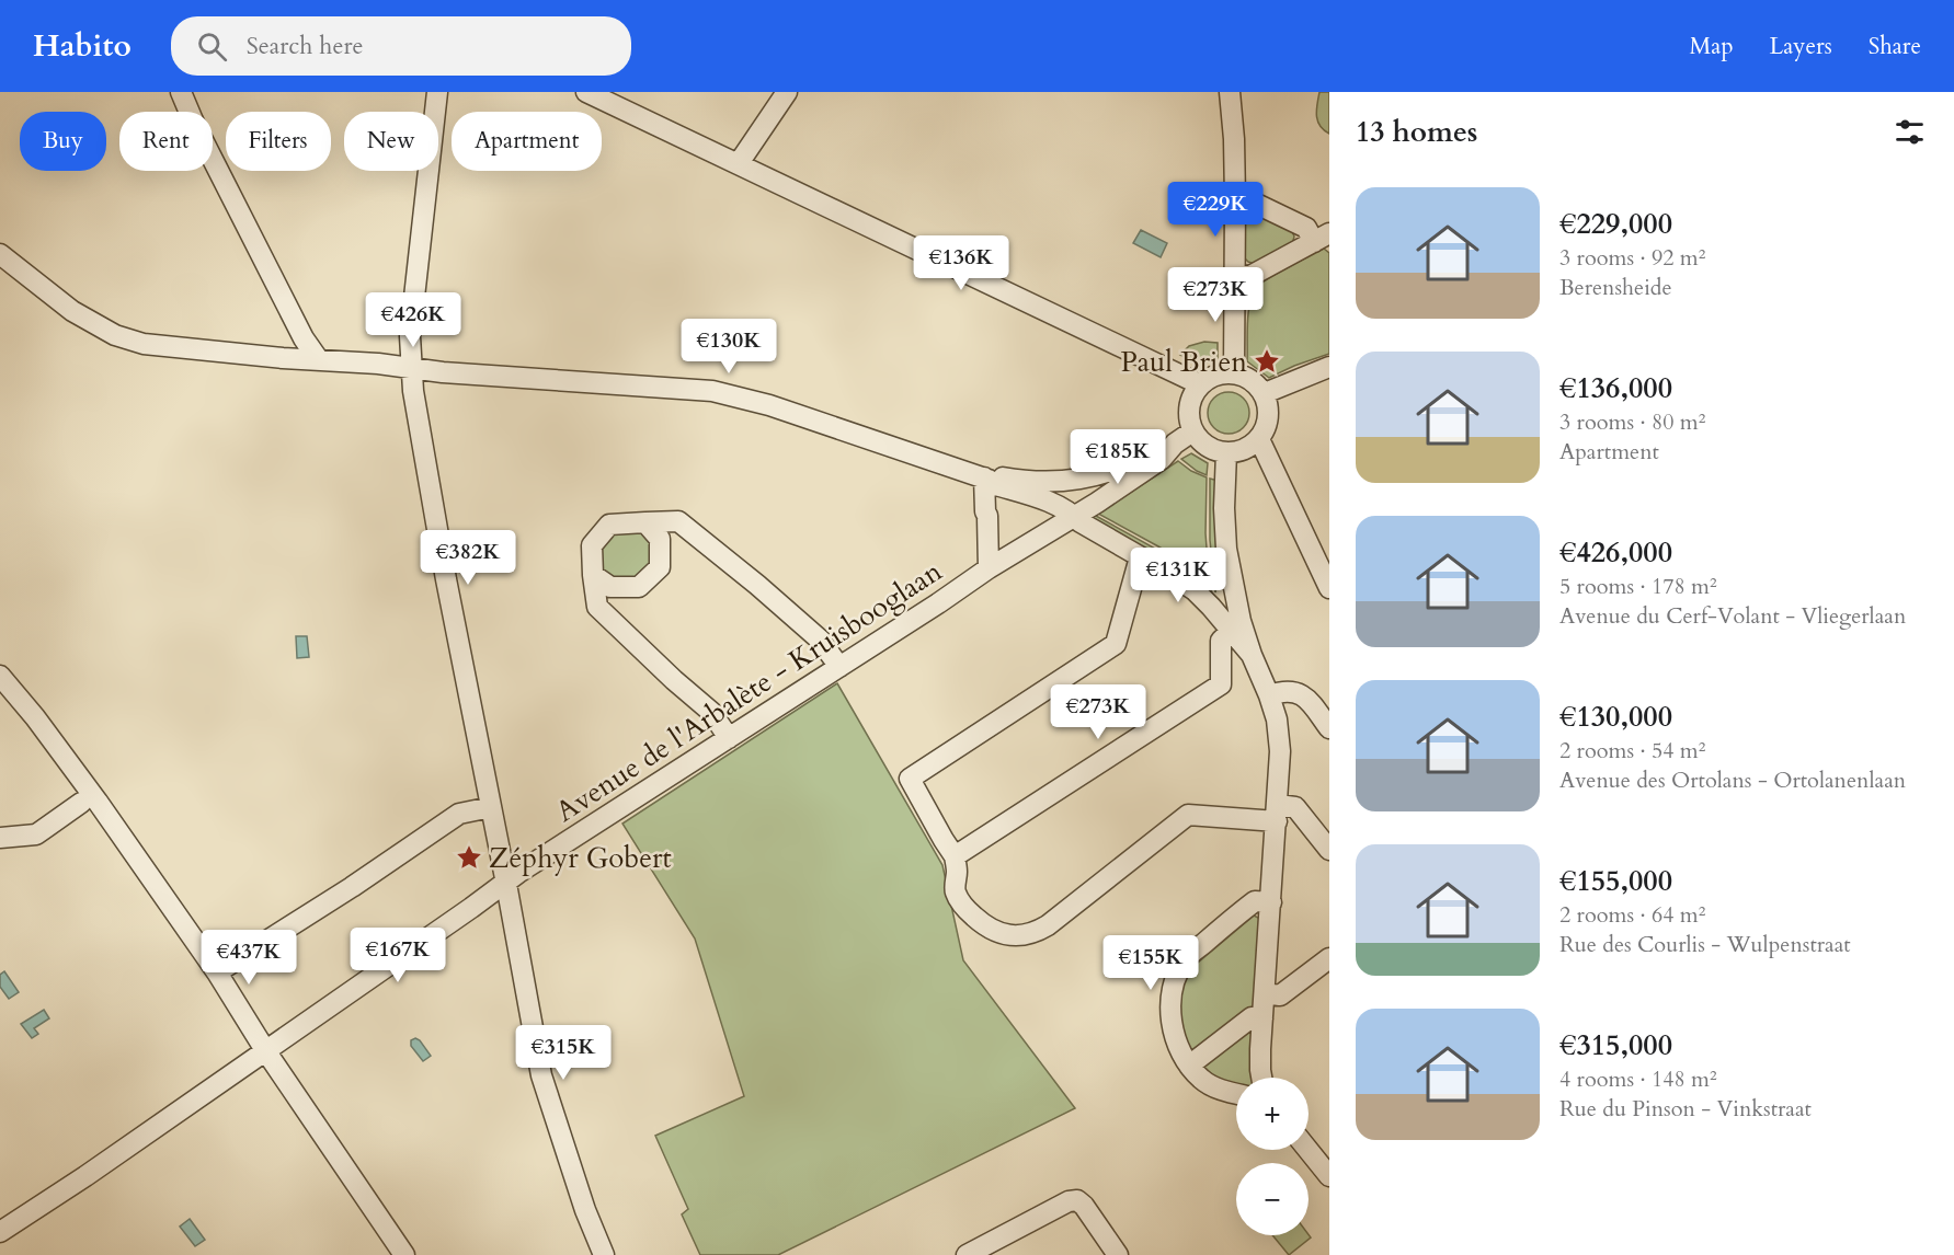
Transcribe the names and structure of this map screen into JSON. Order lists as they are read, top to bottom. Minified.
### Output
{"streets":{"street":["Avenue de l'Arbalète - Kruisbooglaan"]},"places":{"place":["Paul Brien","Zéphyr Gobert"]},"page":{"header":"Habito","search":"Search here","nav":["Map","Layers","Share"],"heading":"13 homes","chip":["Buy","Rent","Filters","New","Apartment"],"list":[{"name":"€229,000","note":"3 rooms · 92 m² · Berensheide"},{"name":"€136,000","note":"3 rooms · 80 m² · Apartment"},{"name":"€426,000","note":"5 rooms · 178 m² · Avenue du Cerf-Volant - Vliegerlaan"},{"name":"€130,000","note":"2 rooms · 54 m² · Avenue des Ortolans - Ortolanenlaan"},{"name":"€155,000","note":"2 rooms · 64 m² · Rue des Courlis - Wulpenstraat"},{"name":"€315,000","note":"4 rooms · 148 m² · Rue du Pinson - Vinkstraat"}],"price":["€229K","€136K","€273K","€426K","€130K","€185K","€382K","€131K","€273K","€167K","€437K","€155K","€315K"],"map_buttons":["+","−"]}}
